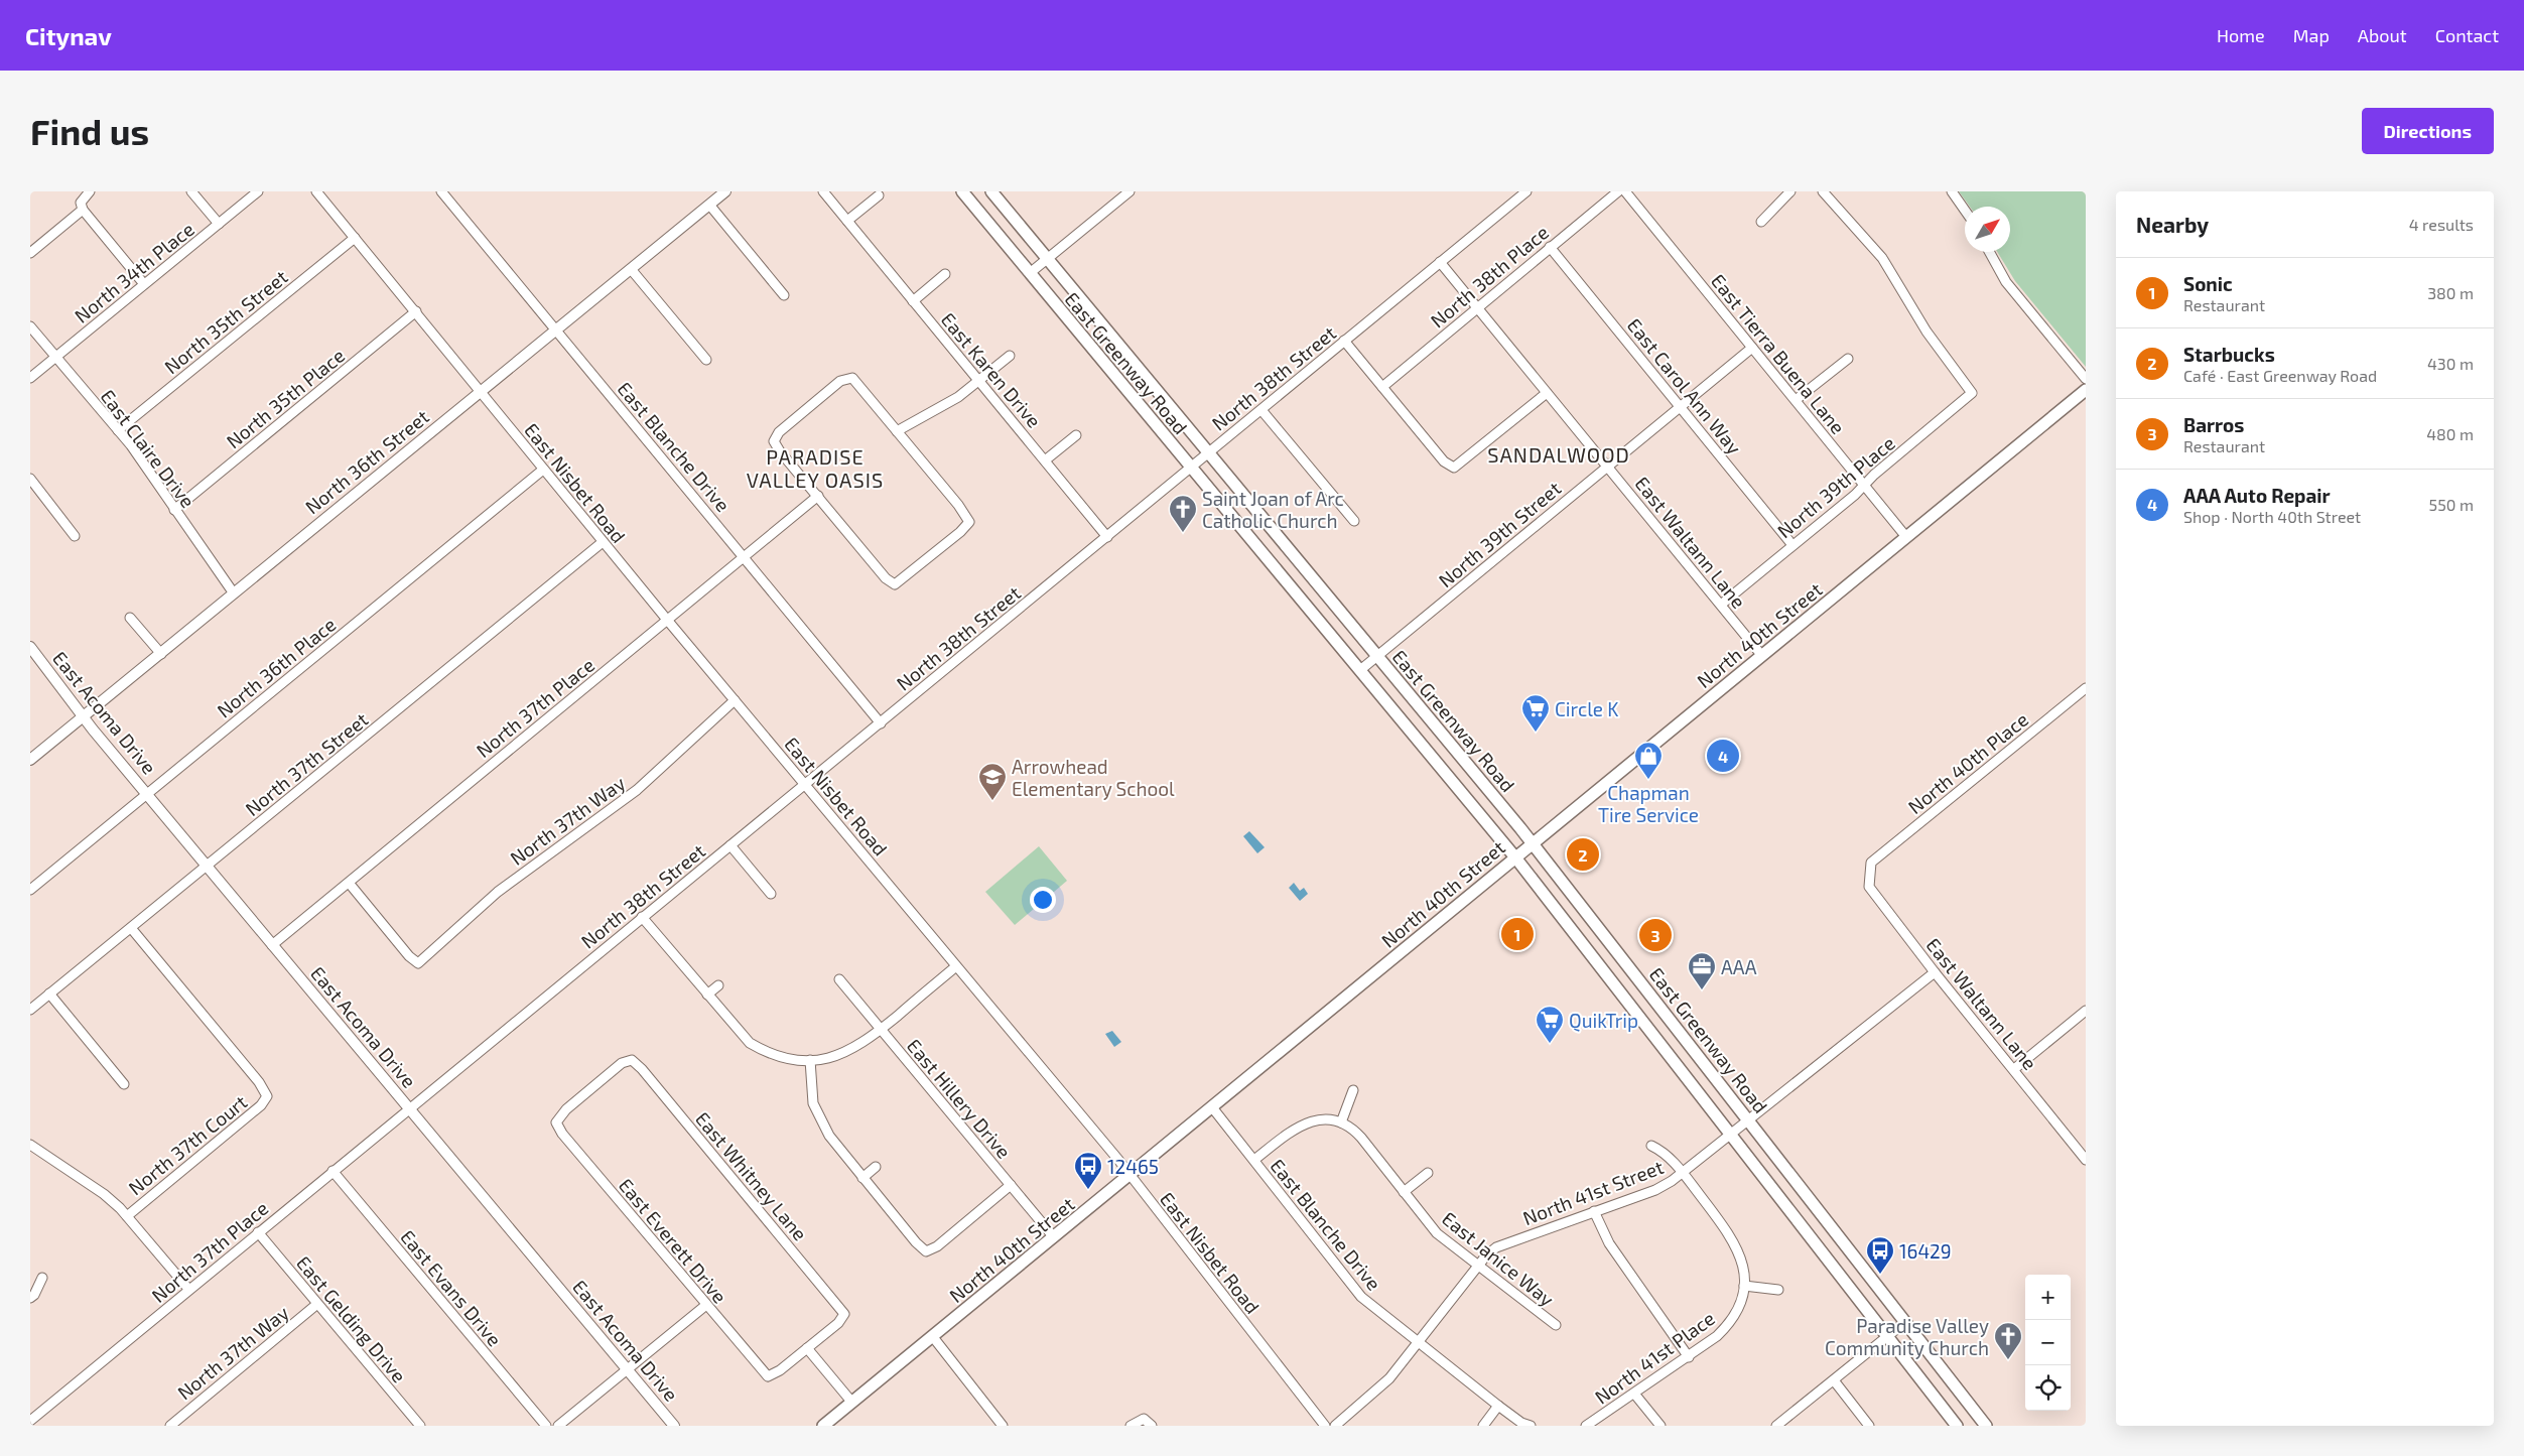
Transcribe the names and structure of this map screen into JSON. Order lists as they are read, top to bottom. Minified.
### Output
{"streets":{"main road":["East Greenway Road","North 40th Street"],"street":["North 34th Place","North 38th Place","North 35th Street","East Tierra Buena Lane","East Karen Drive","North 38th Street","East Carol Ann Way","North 35th Place","East Blanche Drive","East Claire Drive","North 36th Street","East Nisbet Road","North 39th Place","North 39th Street","East Waltann Lane","North 36th Place","North 37th Place","East Acoma Drive","North 40th Place","North 37th Street","North 37th Way","East Hillery Drive","North 37th Court","East Whitney Lane","North 41st Street","East Everett Drive","East Janice Way","East Evans Drive","East Gelding Drive","North 41st Place"]},"crossings":[["North 34th Place","East Claire Drive"],["North 38th Place","East Tierra Buena Lane"],["North 38th Place","East Carol Ann Way"],["North 38th Place","East Waltann Lane"],["North 35th Street","East Claire Drive"],["North 35th Street","East Nisbet Road"],["East Tierra Buena Lane","North 39th Place"],["East Tierra Buena Lane","North 39th Street"],["East Tierra Buena Lane","North 40th Street"],["East Greenway Road","North 38th Street"],["East Greenway Road","North 39th Street"],["East Greenway Road","North 40th Street"],["East Greenway Road","North 41st Street"],["East Karen Drive","North 38th Street"],["North 38th Street","East Blanche Drive"],["North 38th Street","East Nisbet Road"],["North 38th Street","East Waltann Lane"],["North 38th Street","North 37th Place"],["North 38th Street","East Acoma Drive"],["East Carol Ann Way","North 39th Place"],["East Carol Ann Way","North 39th Street"],["North 35th Place","East Claire Drive"],["North 35th Place","East Nisbet Road"],["East Blanche Drive","North 36th Street"],["East Blanche Drive","North 40th Street"],["East Blanche Drive","North 37th Place"],["East Blanche Drive","North 41st Street"],["East Claire Drive","North 36th Street"],["North 36th Street","East Nisbet Road"],["North 36th Street","East Acoma Drive"],["East Nisbet Road","North 40th Street"],["East Nisbet Road","North 36th Place"],["East Nisbet Road","North 37th Place"],["East Nisbet Road","North 37th Street"],["East Nisbet Road","North 37th Way"],["North 39th Place","East Waltann Lane"],["North 39th Street","East Waltann Lane"],["East Waltann Lane","North 40th Street"],["East Waltann Lane","North 40th Place"],["East Waltann Lane","North 41st Street"],["North 40th Street","East Hillery Drive"],["North 36th Place","East Acoma Drive"],["North 37th Place","East Acoma Drive"],["North 37th Place","North 37th Way"],["North 37th Place","East Evans Drive"],["North 37th Place","East Gelding Drive"],["East Acoma Drive","North 37th Street"],["North 37th Street","North 37th Court"],["North 37th Way","East Gelding Drive"],["East Whitney Lane","East Everett Drive"],["North 41st Street","East Janice Way"]],"districts":["SANDALWOOD","PARADISE VALLEY OASIS"],"places":{"church":["Saint Joan of Arc Catholic Church","Paradise Valley Community Church"],"supermarket":["Circle K","QuikTrip"],"shop":["Chapman Tire Service"],"school or university":["Arrowhead Elementary School"],"office":["AAA"],"bus stop":["12465","16429"]},"north":"top right","page":{"header":"Citynav","nav":["Home","Map","About","Contact"],"buttons":"Directions","title":"Find us","heading":["Nearby","4 results"],"list":[{"mark":"1","name":"Sonic","note":"Restaurant","value":"380 m"},{"mark":"2","name":"Starbucks","note":"Café · East Greenway Road","value":"430 m"},{"mark":"3","name":"Barros","note":"Restaurant","value":"480 m"},{"mark":"4","name":"AAA Auto Repair","note":"Shop · North 40th Street","value":"550 m"}],"pins":["4","2","1","3"],"map_buttons":["+","−"]}}
